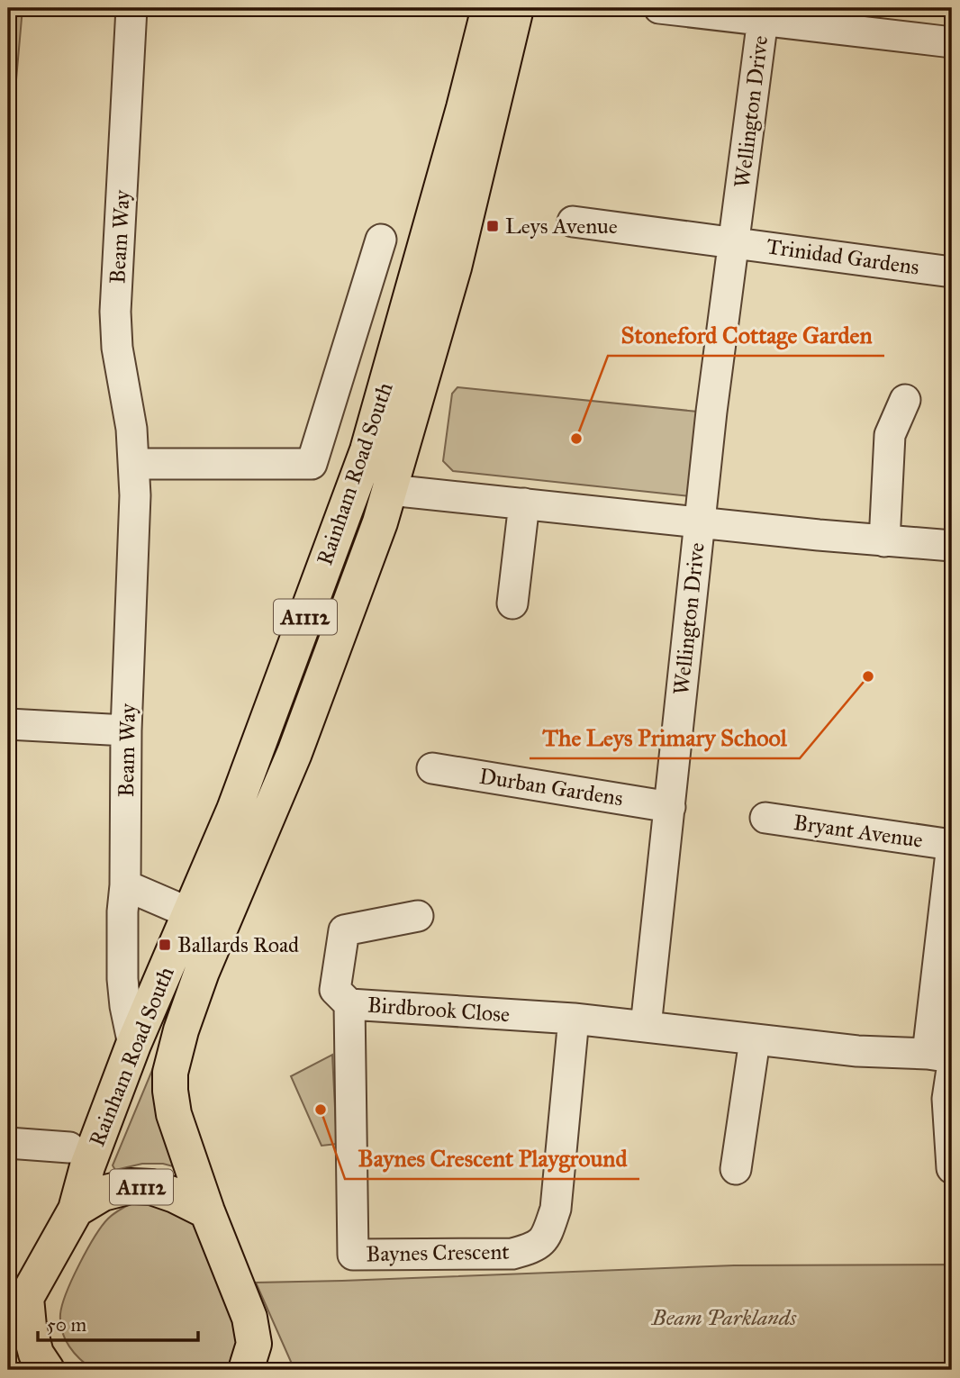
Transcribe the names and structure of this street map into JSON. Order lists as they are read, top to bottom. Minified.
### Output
{"streets":{"main road":["Rainham Road South","A1112"],"street":["Wellington Drive","Beam Way","Trinidad Gardens","Durban Gardens","Bryant Avenue","Birdbrook Close","Baynes Crescent"]},"crossings":[["Wellington Drive","Trinidad Gardens"],["Wellington Drive","Durban Gardens"],["Wellington Drive","Birdbrook Close"],["Beam Way","Rainham Road South"],["Rainham Road South","A1112"],["Birdbrook Close","Baynes Crescent"]],"parks":["Beam Parklands"],"places":{"transit":["Leys Avenue","Ballards Road"],"other":["Stoneford Cottage Garden","The Leys Primary School","Baynes Crescent Playground"]},"scale_bar":"50 m"}
